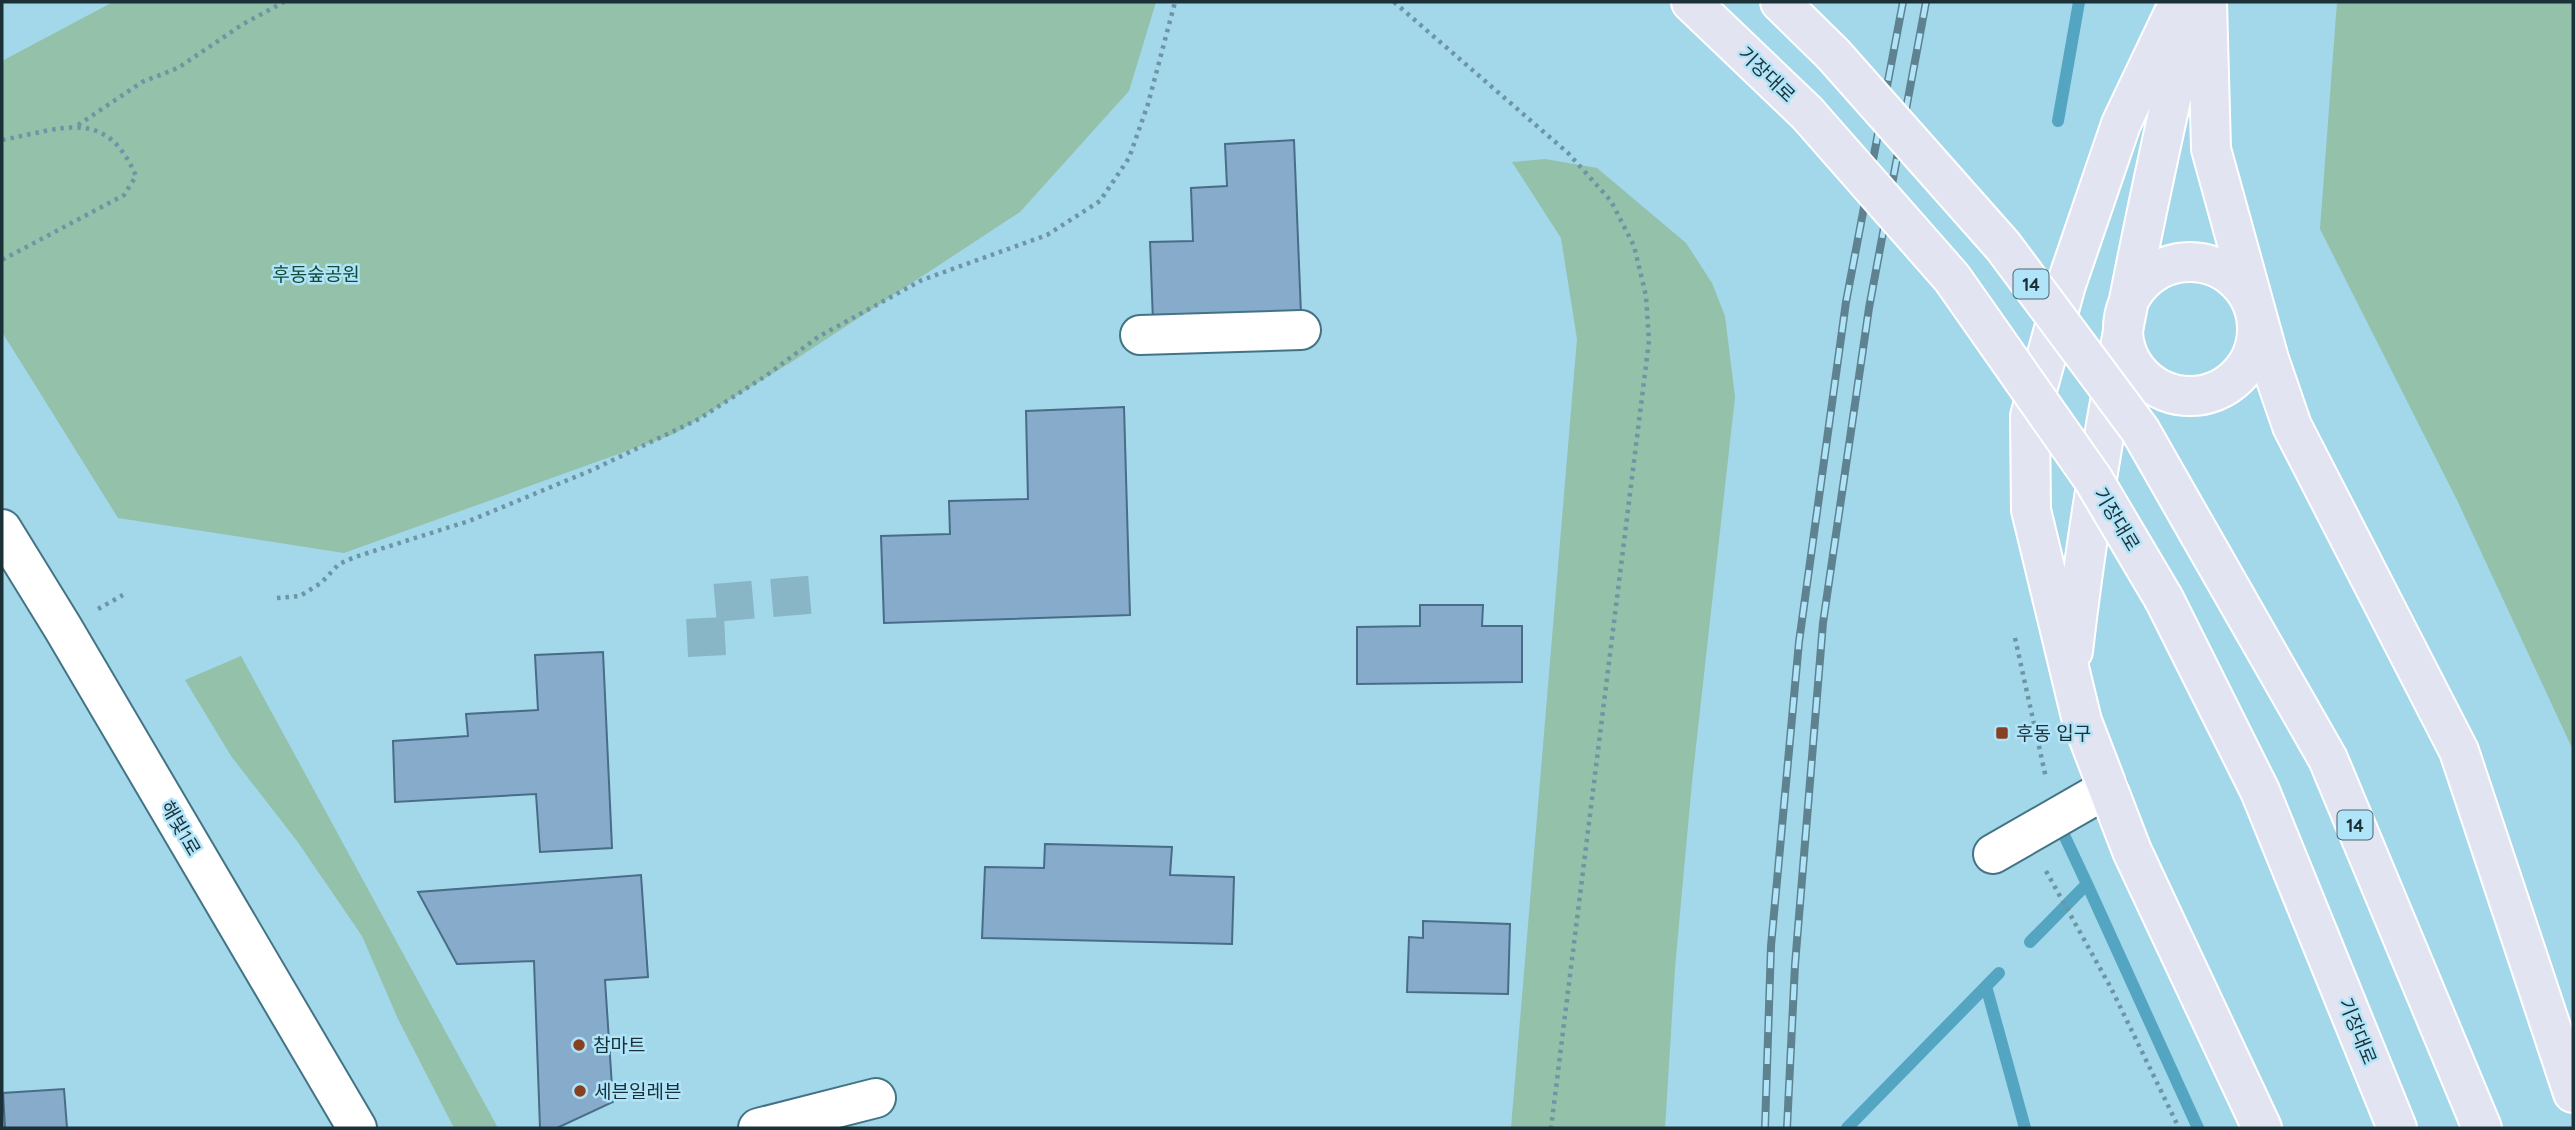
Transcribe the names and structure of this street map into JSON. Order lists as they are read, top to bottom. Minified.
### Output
{"streets":{"main road":["기장대로","14"],"street":["해빛1로"]},"parks":["후동숲공원"],"places":{"transit":["후동 입구"],"other":["참마트","세븐일레븐"]}}
